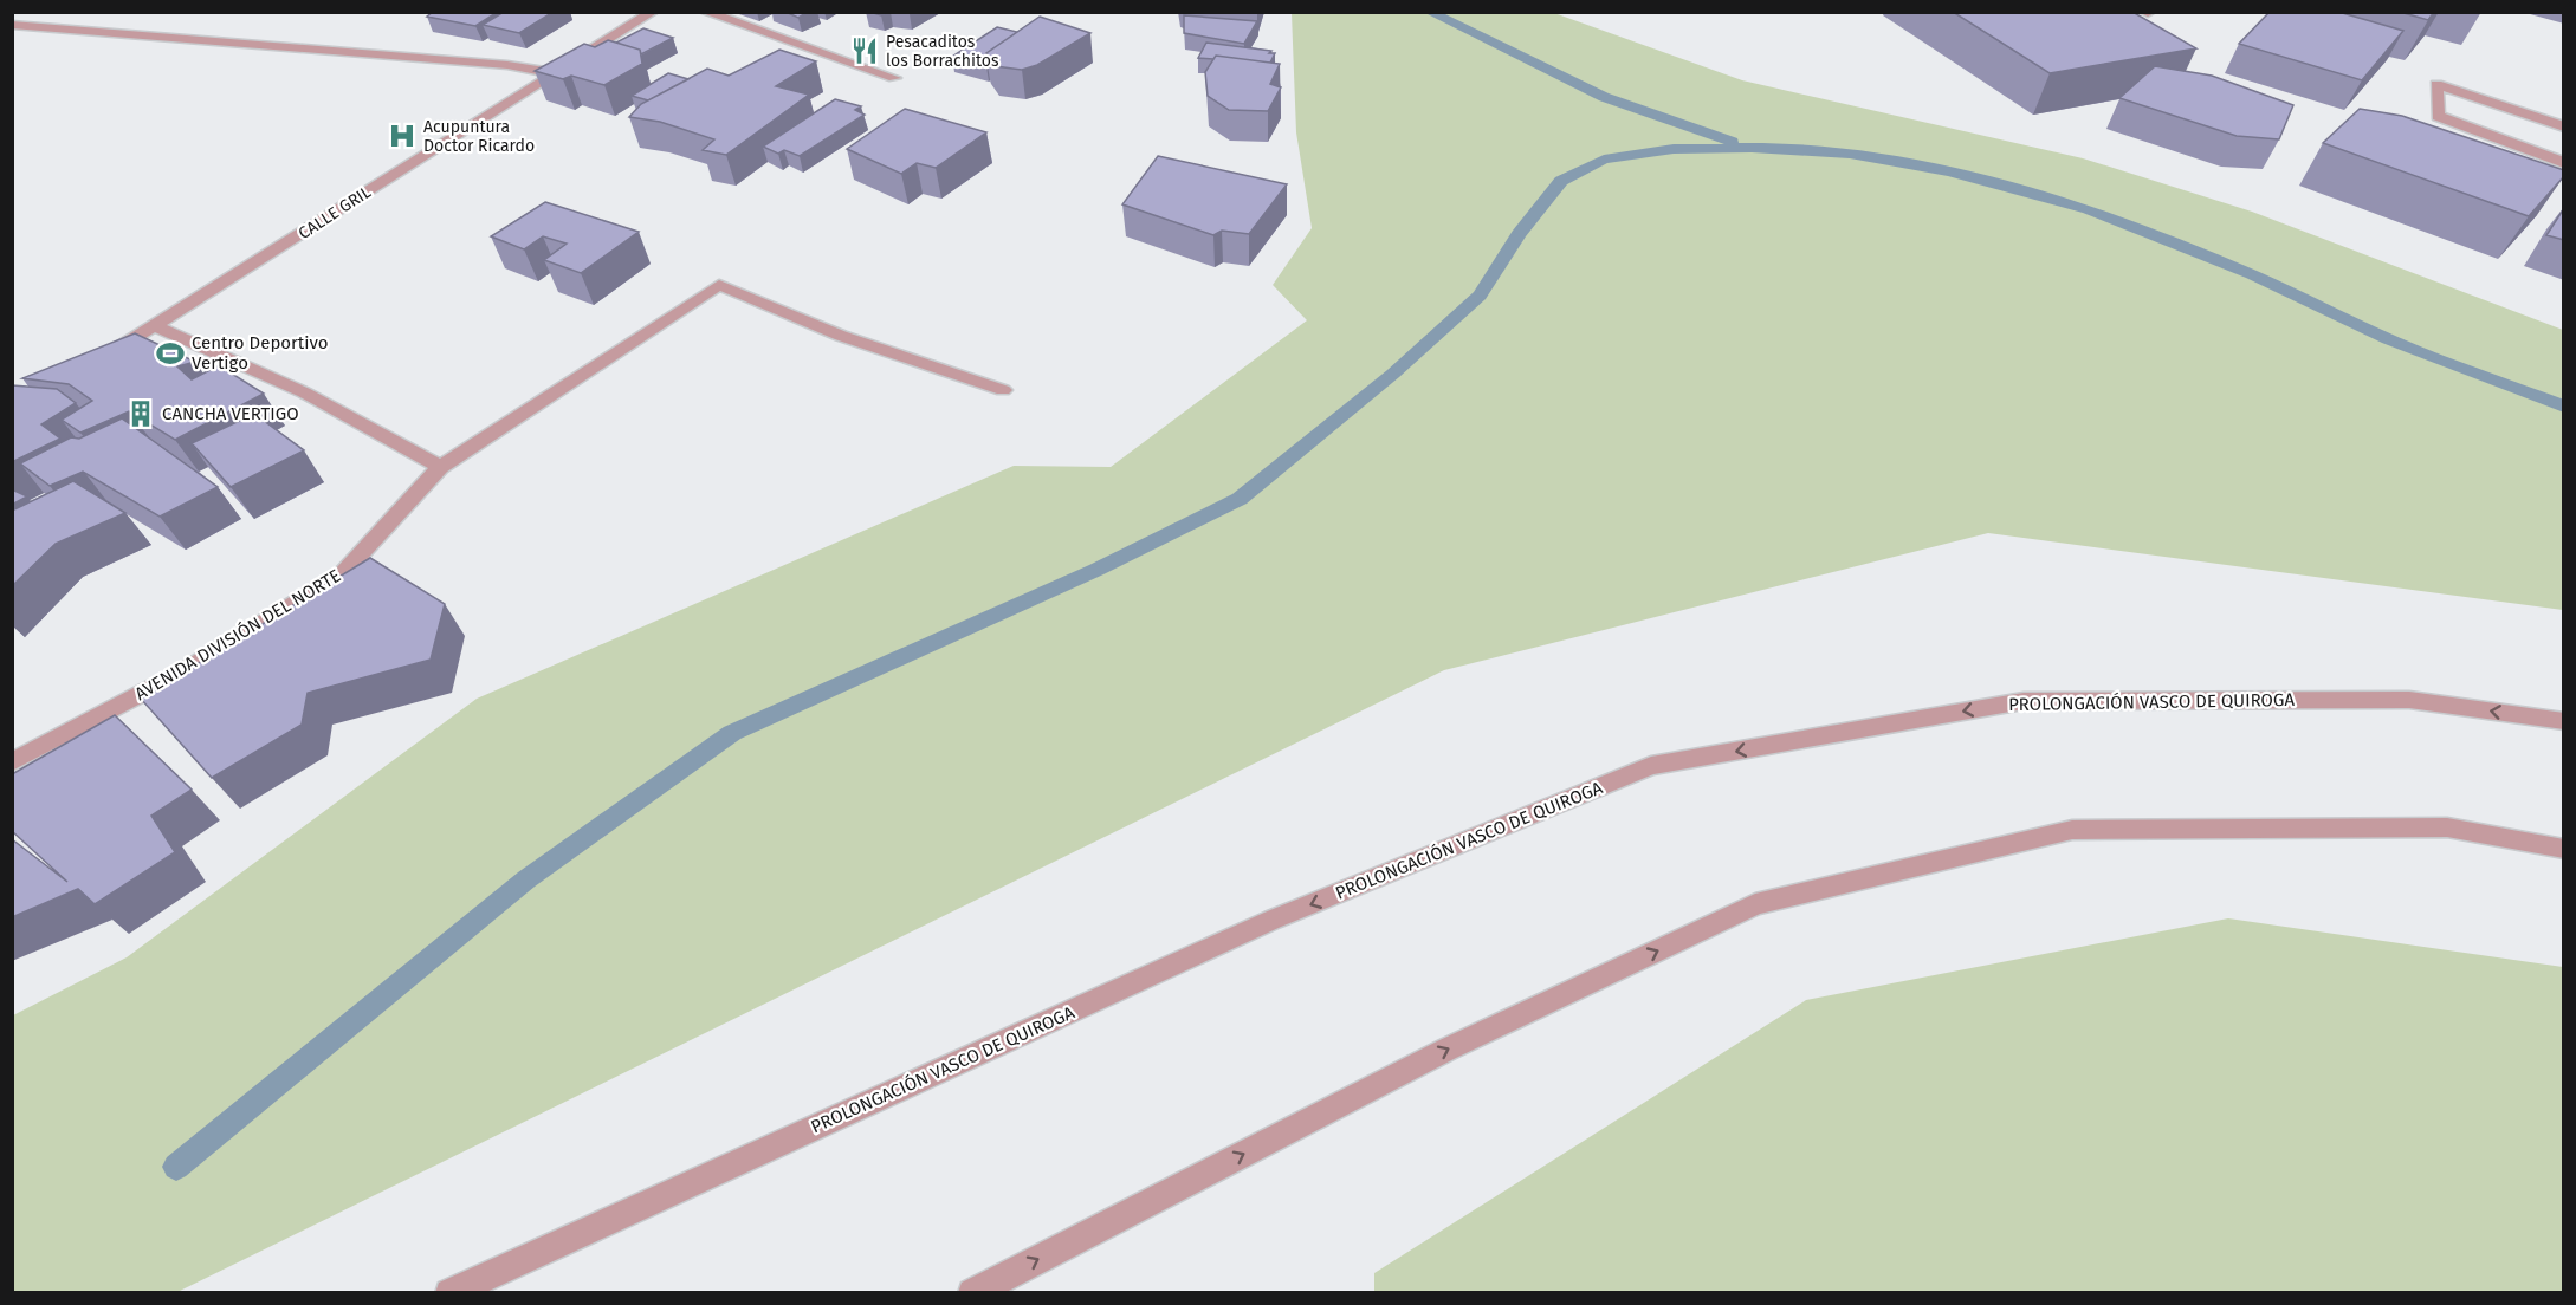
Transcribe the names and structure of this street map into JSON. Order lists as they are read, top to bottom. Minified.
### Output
{"streets":{"street":["CALLE GRIL","AVENIDA DIVISIÓN DEL NORTE","PROLONGACIÓN VASCO DE QUIROGA"]},"places":{"restaurant":["Pesacaditos los Borrachitos"],"hospital":["Acupuntura Doctor Ricardo"],"sports":["Centro Deportivo Vertigo"],"building":["CANCHA VERTIGO"]}}
